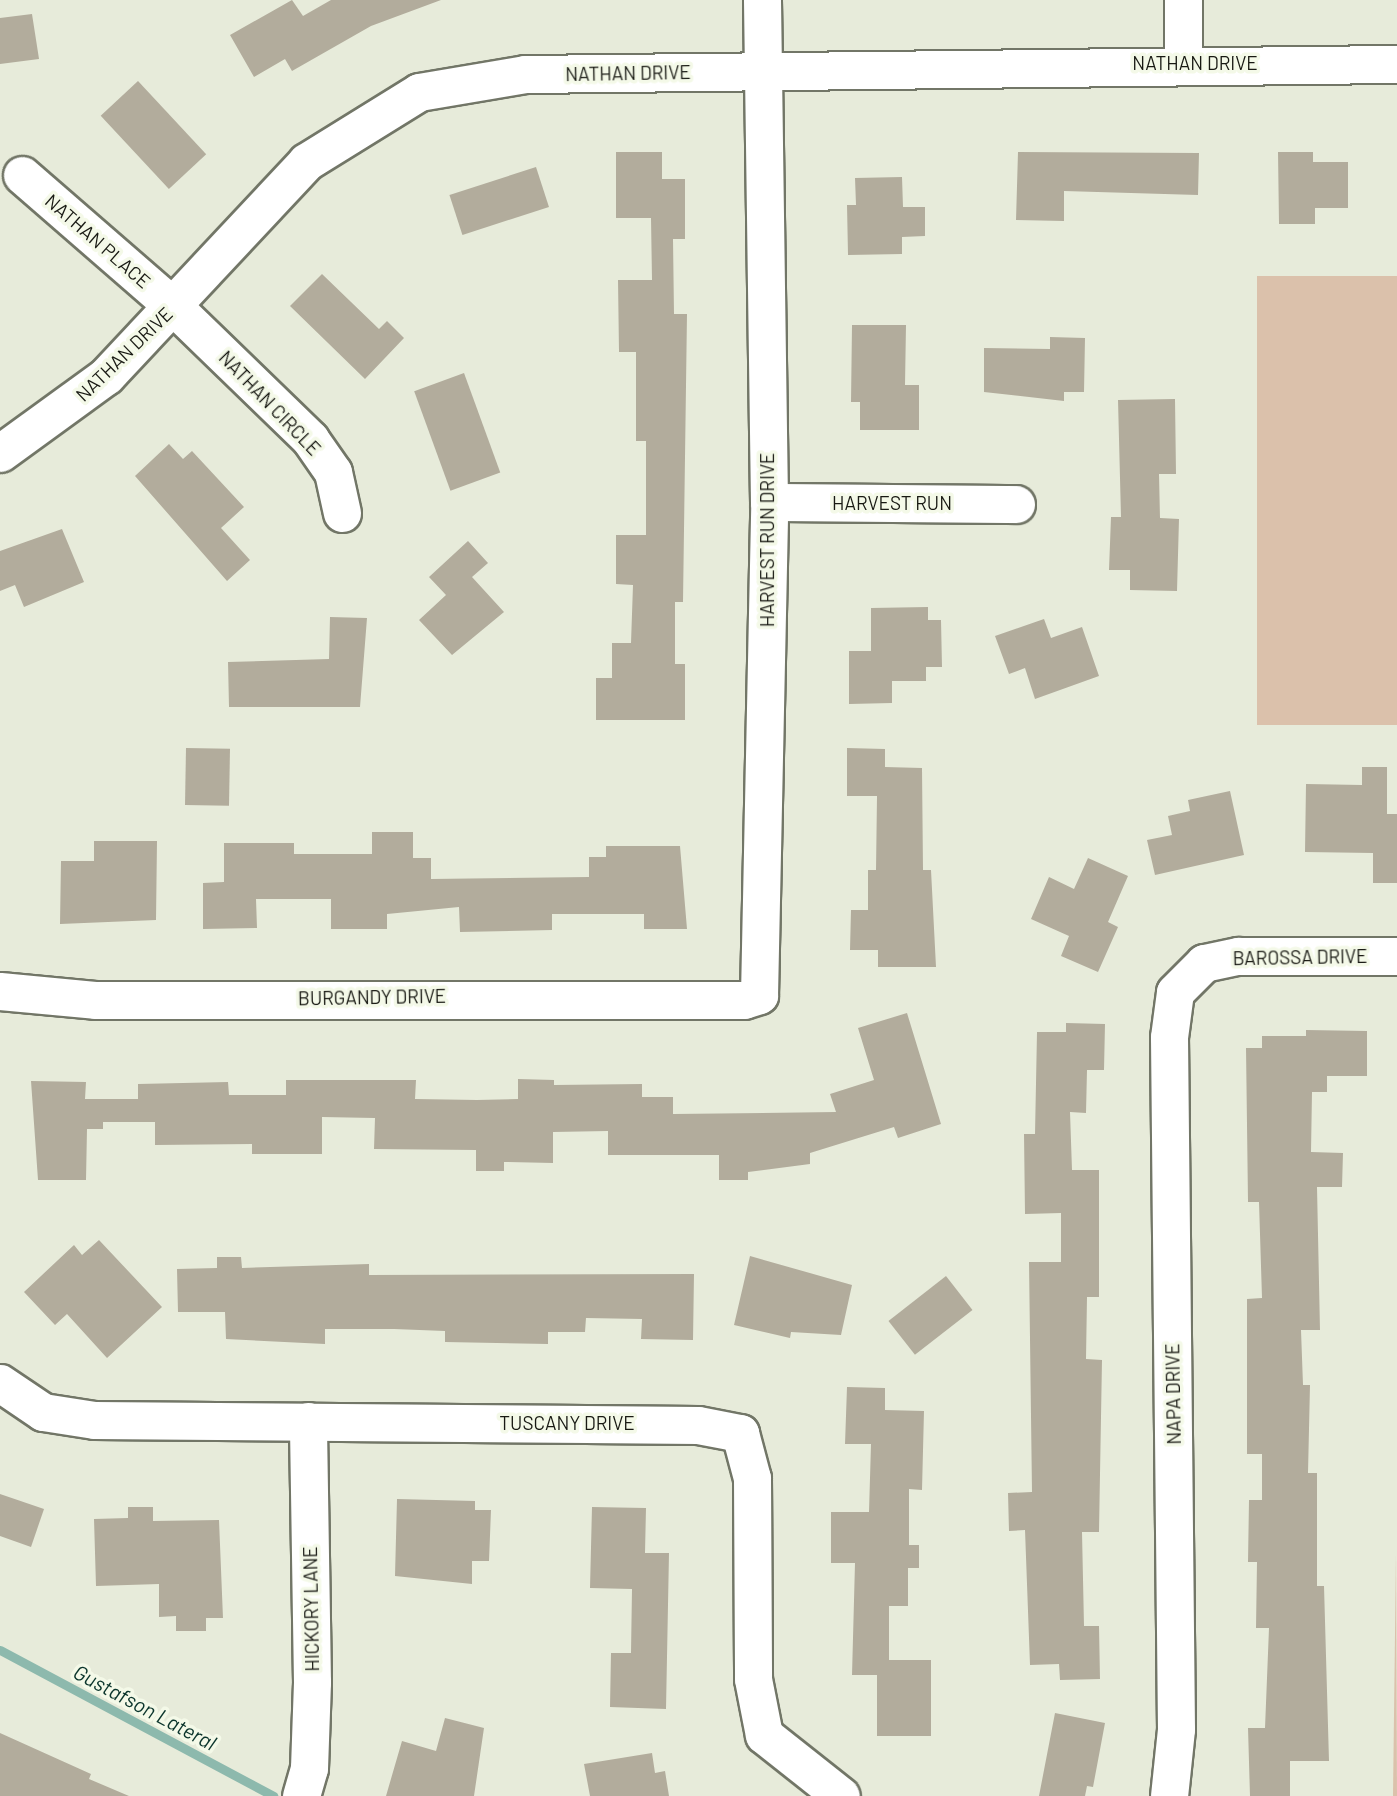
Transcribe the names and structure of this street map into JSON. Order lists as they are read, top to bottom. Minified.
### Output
{"streets":{"street":["NATHAN DRIVE","NATHAN PLACE","NATHAN CIRCLE","HARVEST RUN","HARVEST RUN DRIVE","BAROSSA DRIVE","BURGANDY DRIVE","NAPA DRIVE","TUSCANY DRIVE","HICKORY LANE"]},"crossings":[["NATHAN DRIVE","NATHAN PLACE"],["NATHAN DRIVE","NATHAN CIRCLE"],["NATHAN DRIVE","HARVEST RUN DRIVE"],["NATHAN PLACE","NATHAN CIRCLE"],["HARVEST RUN","HARVEST RUN DRIVE"],["HARVEST RUN DRIVE","BURGANDY DRIVE"],["BAROSSA DRIVE","NAPA DRIVE"],["TUSCANY DRIVE","HICKORY LANE"]],"water":["Gustafson Lateral"]}
